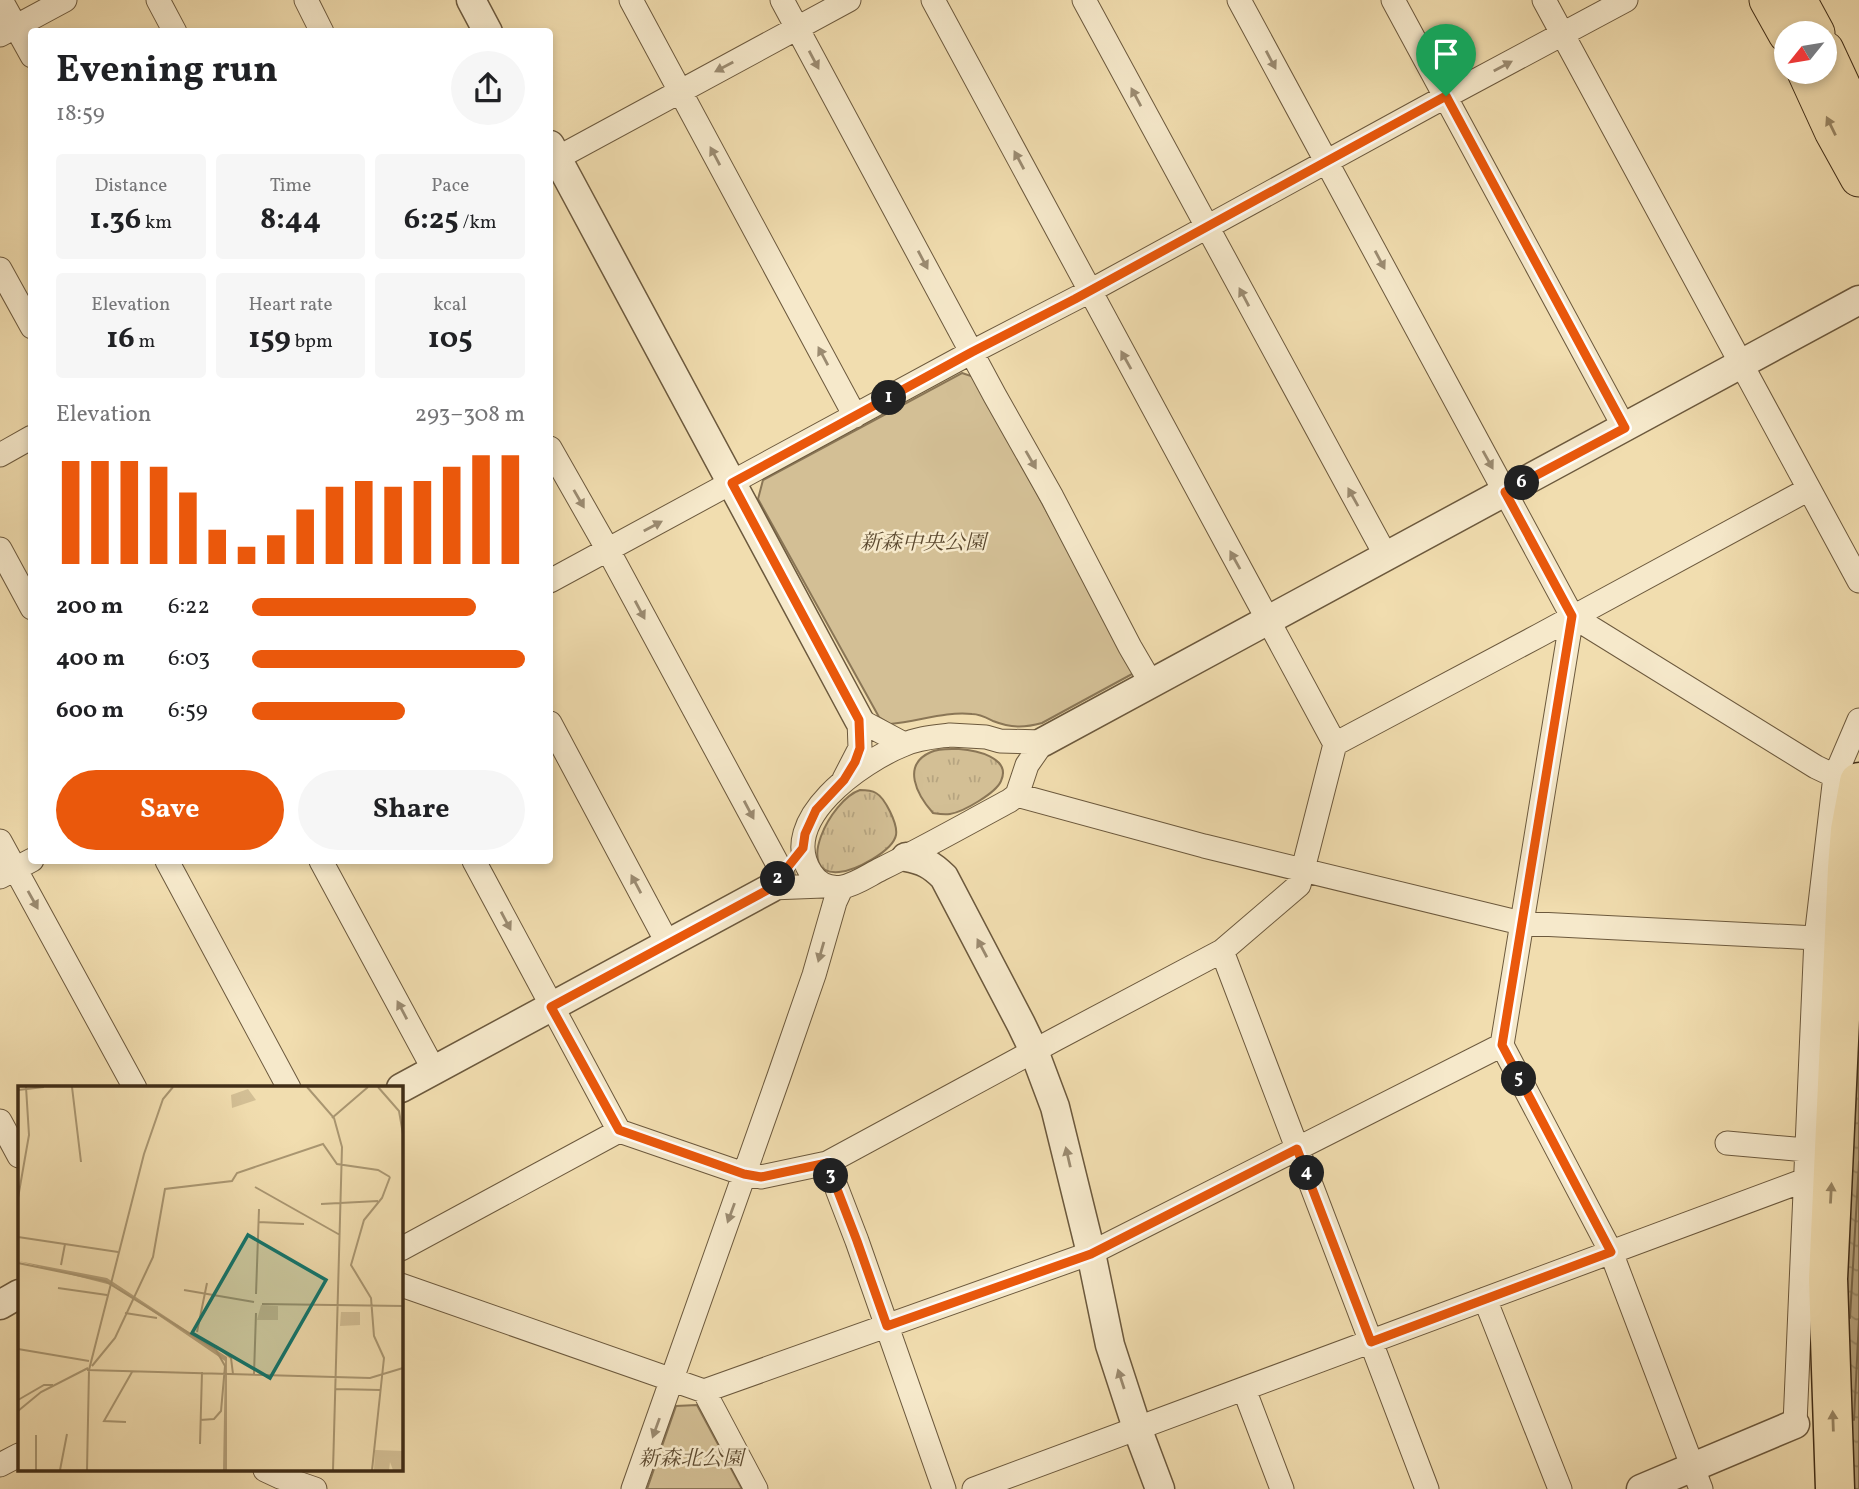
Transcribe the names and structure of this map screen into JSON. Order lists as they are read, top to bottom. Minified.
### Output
{"parks":["新森中央公園","新森北公園"],"north":"bottom left","page":{"heading":["Evening run","18:59"],"stats":[["Distance","1.36 km"],["Time","8:44"],["Pace","6:25 /km"],["Elevation","16 m"],["Heart rate","159 bpm"],["kcal","105"]],"pins":["1","6","2","5","4","3"],"chart":["Elevation","293–308 m"],"list":[{"name":"200 m","note":"6:22"},{"name":"400 m","note":"6:03"},{"name":"600 m","note":"6:59"}],"buttons":["Save","Share"]}}
